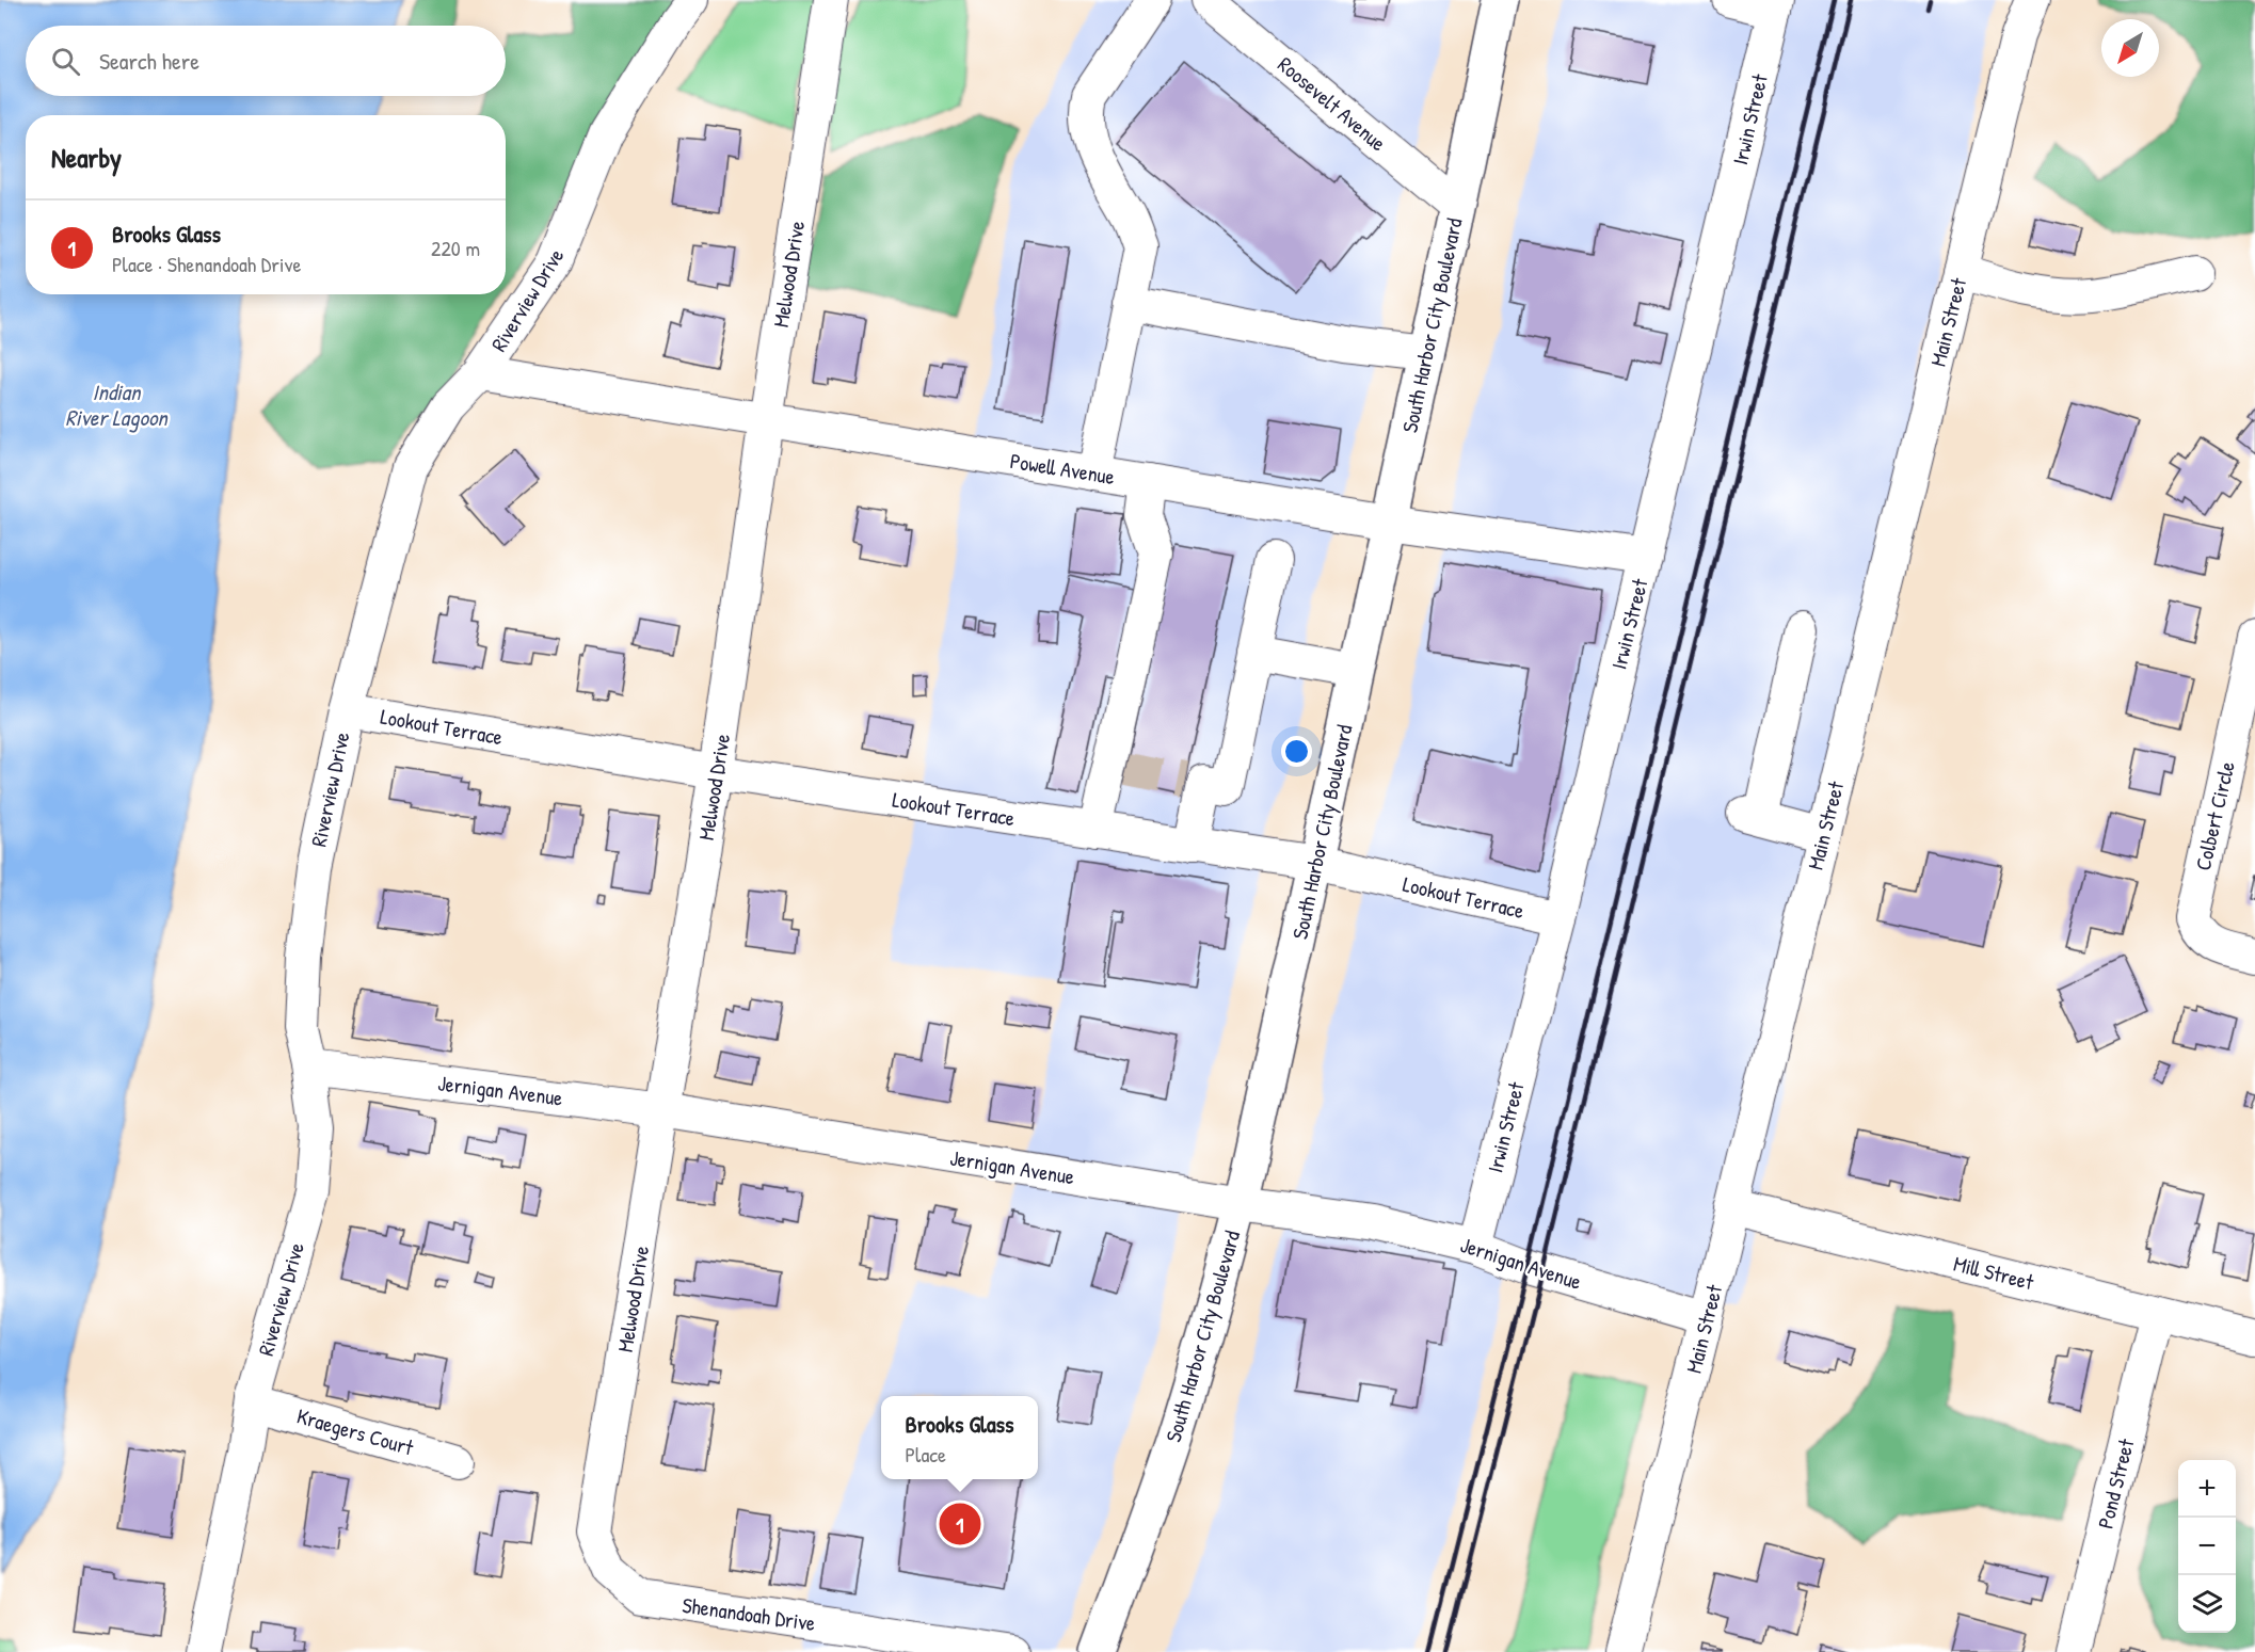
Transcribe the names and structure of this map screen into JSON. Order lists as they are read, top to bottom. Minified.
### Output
{"streets":{"main road":["South Harbor City Boulevard"],"street":["Roosevelt Avenue","Irwin Street","Melwood Drive","Riverview Drive","Main Street","Powell Avenue","Lookout Terrace","Colbert Circle","Jernigan Avenue","Mill Street","Kraegers Court","Pond Street","Shenandoah Drive"]},"crossings":[["Roosevelt Avenue","South Harbor City Boulevard"],["Irwin Street","Powell Avenue"],["Irwin Street","Lookout Terrace"],["Irwin Street","Jernigan Avenue"],["Melwood Drive","Powell Avenue"],["Melwood Drive","Lookout Terrace"],["Melwood Drive","Jernigan Avenue"],["Melwood Drive","Shenandoah Drive"],["Riverview Drive","Powell Avenue"],["Riverview Drive","Lookout Terrace"],["Riverview Drive","Jernigan Avenue"],["Riverview Drive","Kraegers Court"],["Main Street","Jernigan Avenue"],["Main Street","Mill Street"],["South Harbor City Boulevard","Powell Avenue"],["South Harbor City Boulevard","Lookout Terrace"],["South Harbor City Boulevard","Jernigan Avenue"],["Mill Street","Pond Street"]],"water":["Indian River Lagoon"],"north":"bottom left","page":{"search":"Search here","heading":"Nearby","list":[{"mark":"1","name":"Brooks Glass","note":"Place · Shenandoah Drive","value":"220 m"}],"popup":["Brooks Glass","Place"],"map_buttons":["+","−"],"pins":"1"}}
